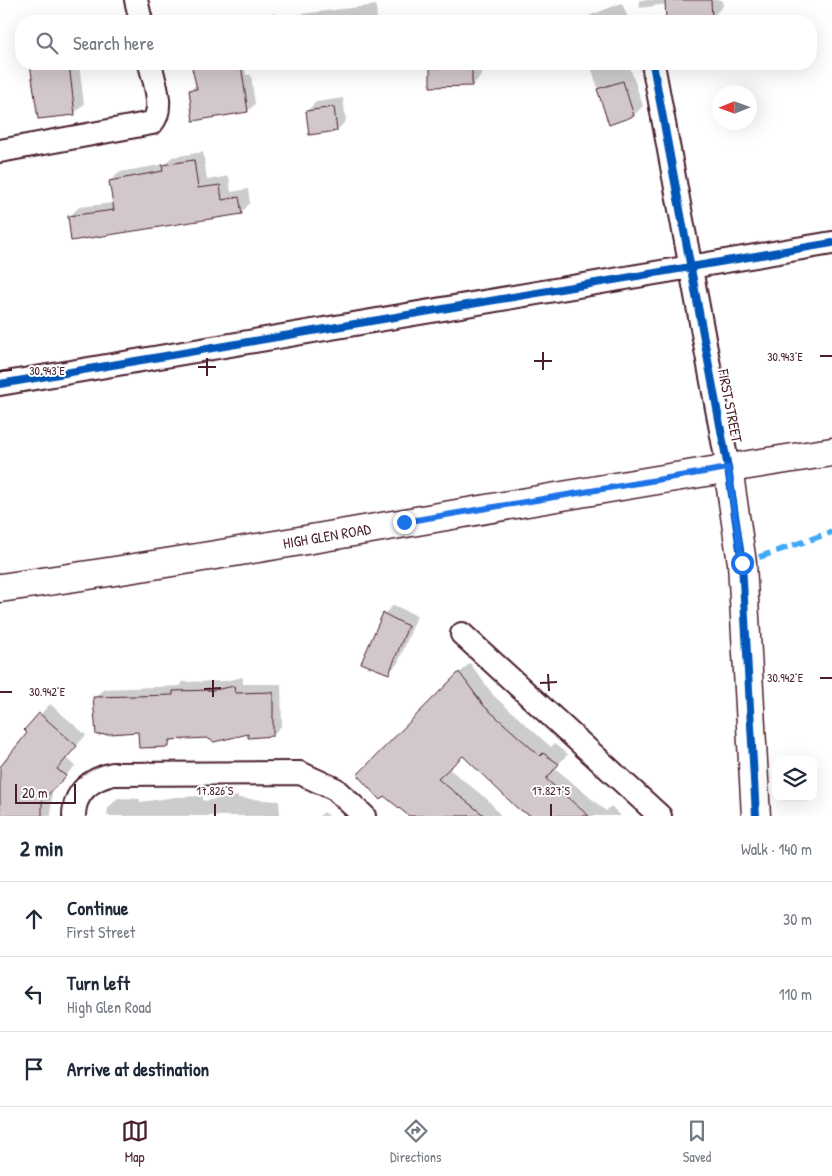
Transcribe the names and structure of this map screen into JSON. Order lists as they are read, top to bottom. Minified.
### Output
{"streets":{"main road":["FIRST STREET","HIGH GLEN ROAD"]},"crossings":[["FIRST STREET","HIGH GLEN ROAD"]],"scale_bar":"20 m","north":"left","page":{"search":"Search here","scale":"20 m","heading":["2 min","Walk · 140 m"],"list":[["Continue","First Street","30 m"],["Turn left","High Glen Road","110 m"],"Arrive at destination"],"nav":["Map","Directions","Saved"]},"coordinates":["30.943°E","30.942°E","17.826°S","17.827°S"]}
